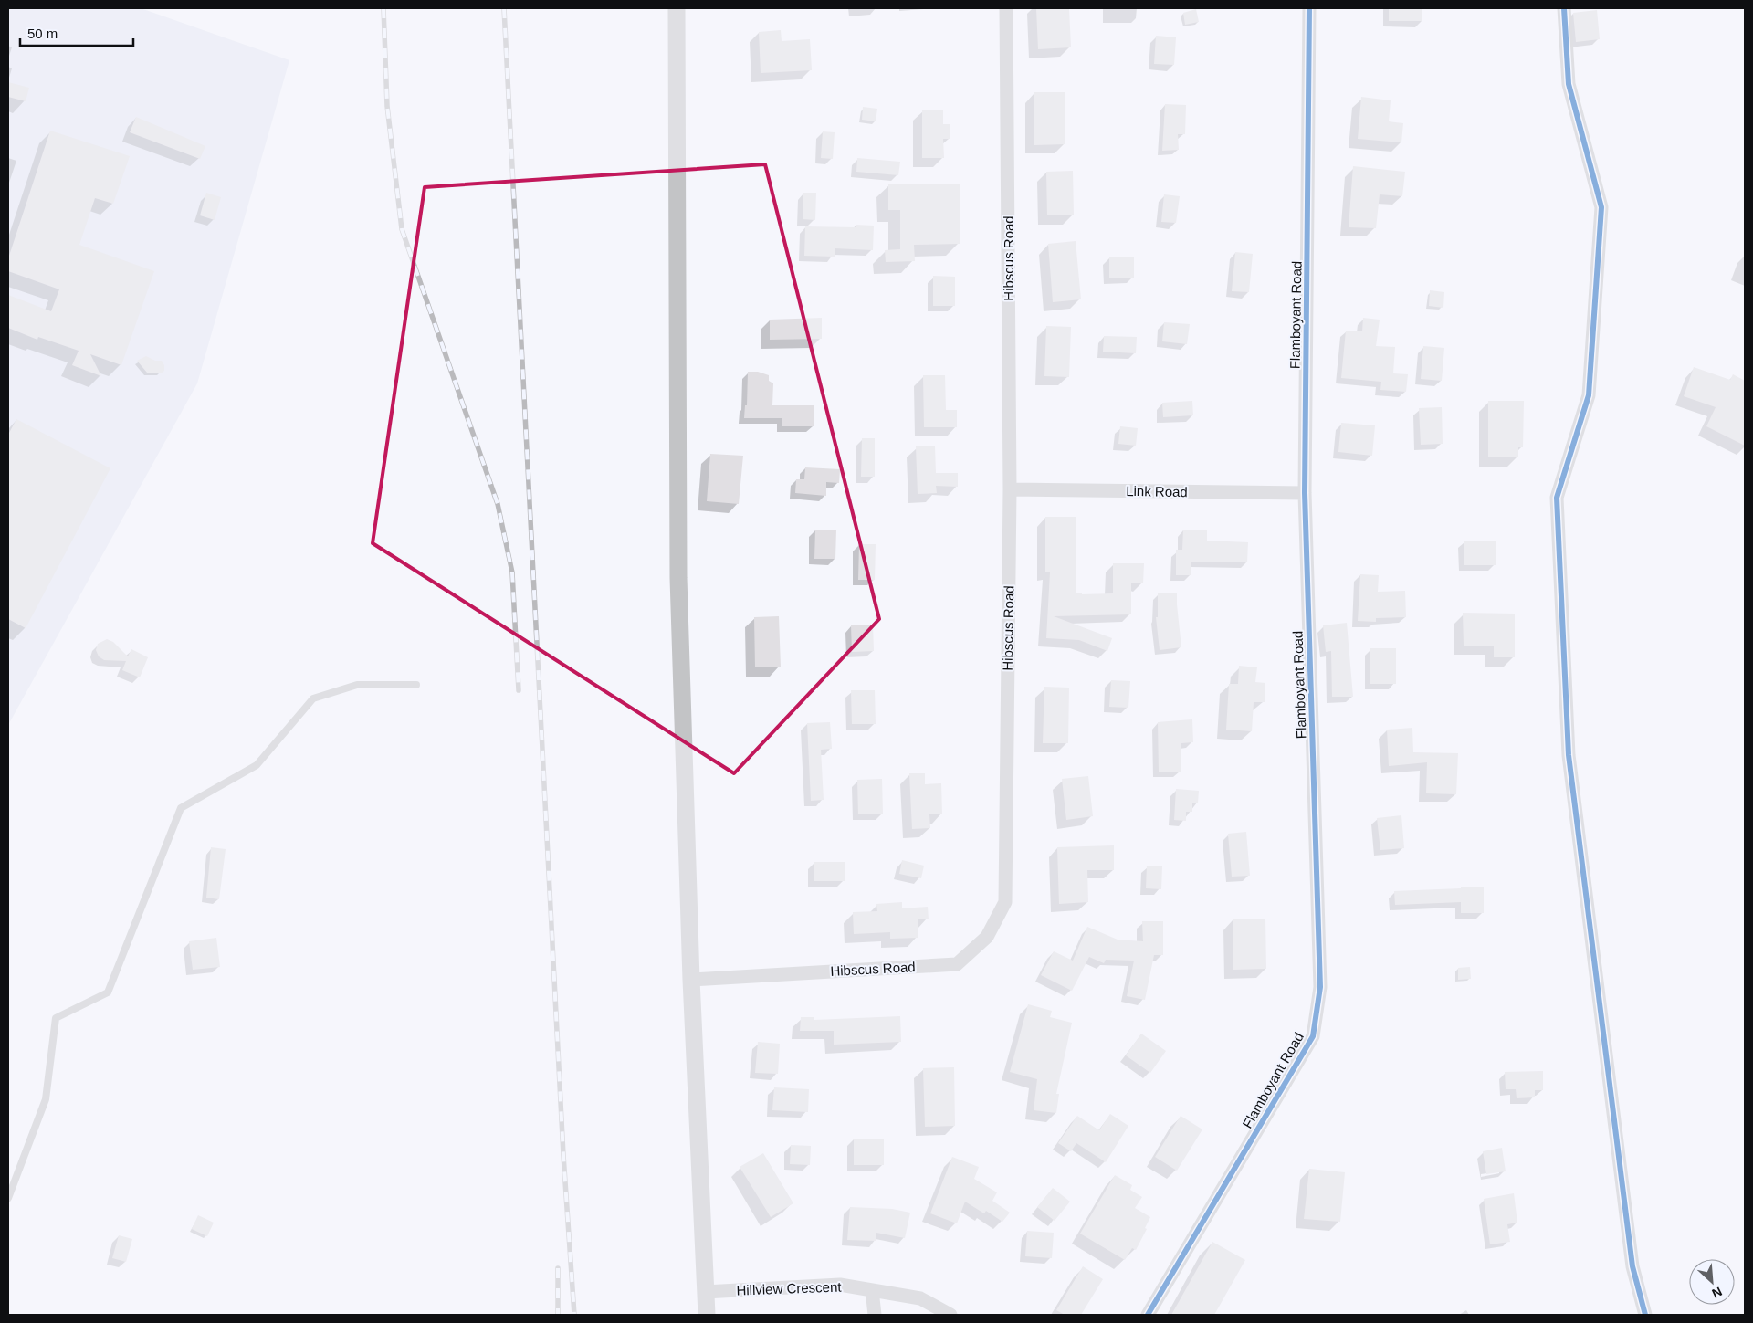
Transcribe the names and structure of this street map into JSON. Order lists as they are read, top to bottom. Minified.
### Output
{"streets":{"street":["Hibscus Road","Flamboyant Road","Link Road","Hillview Crescent"]},"crossings":[["Hibscus Road","Link Road"],["Flamboyant Road","Link Road"]],"scale_bar":"50 m","north":"bottom right"}
